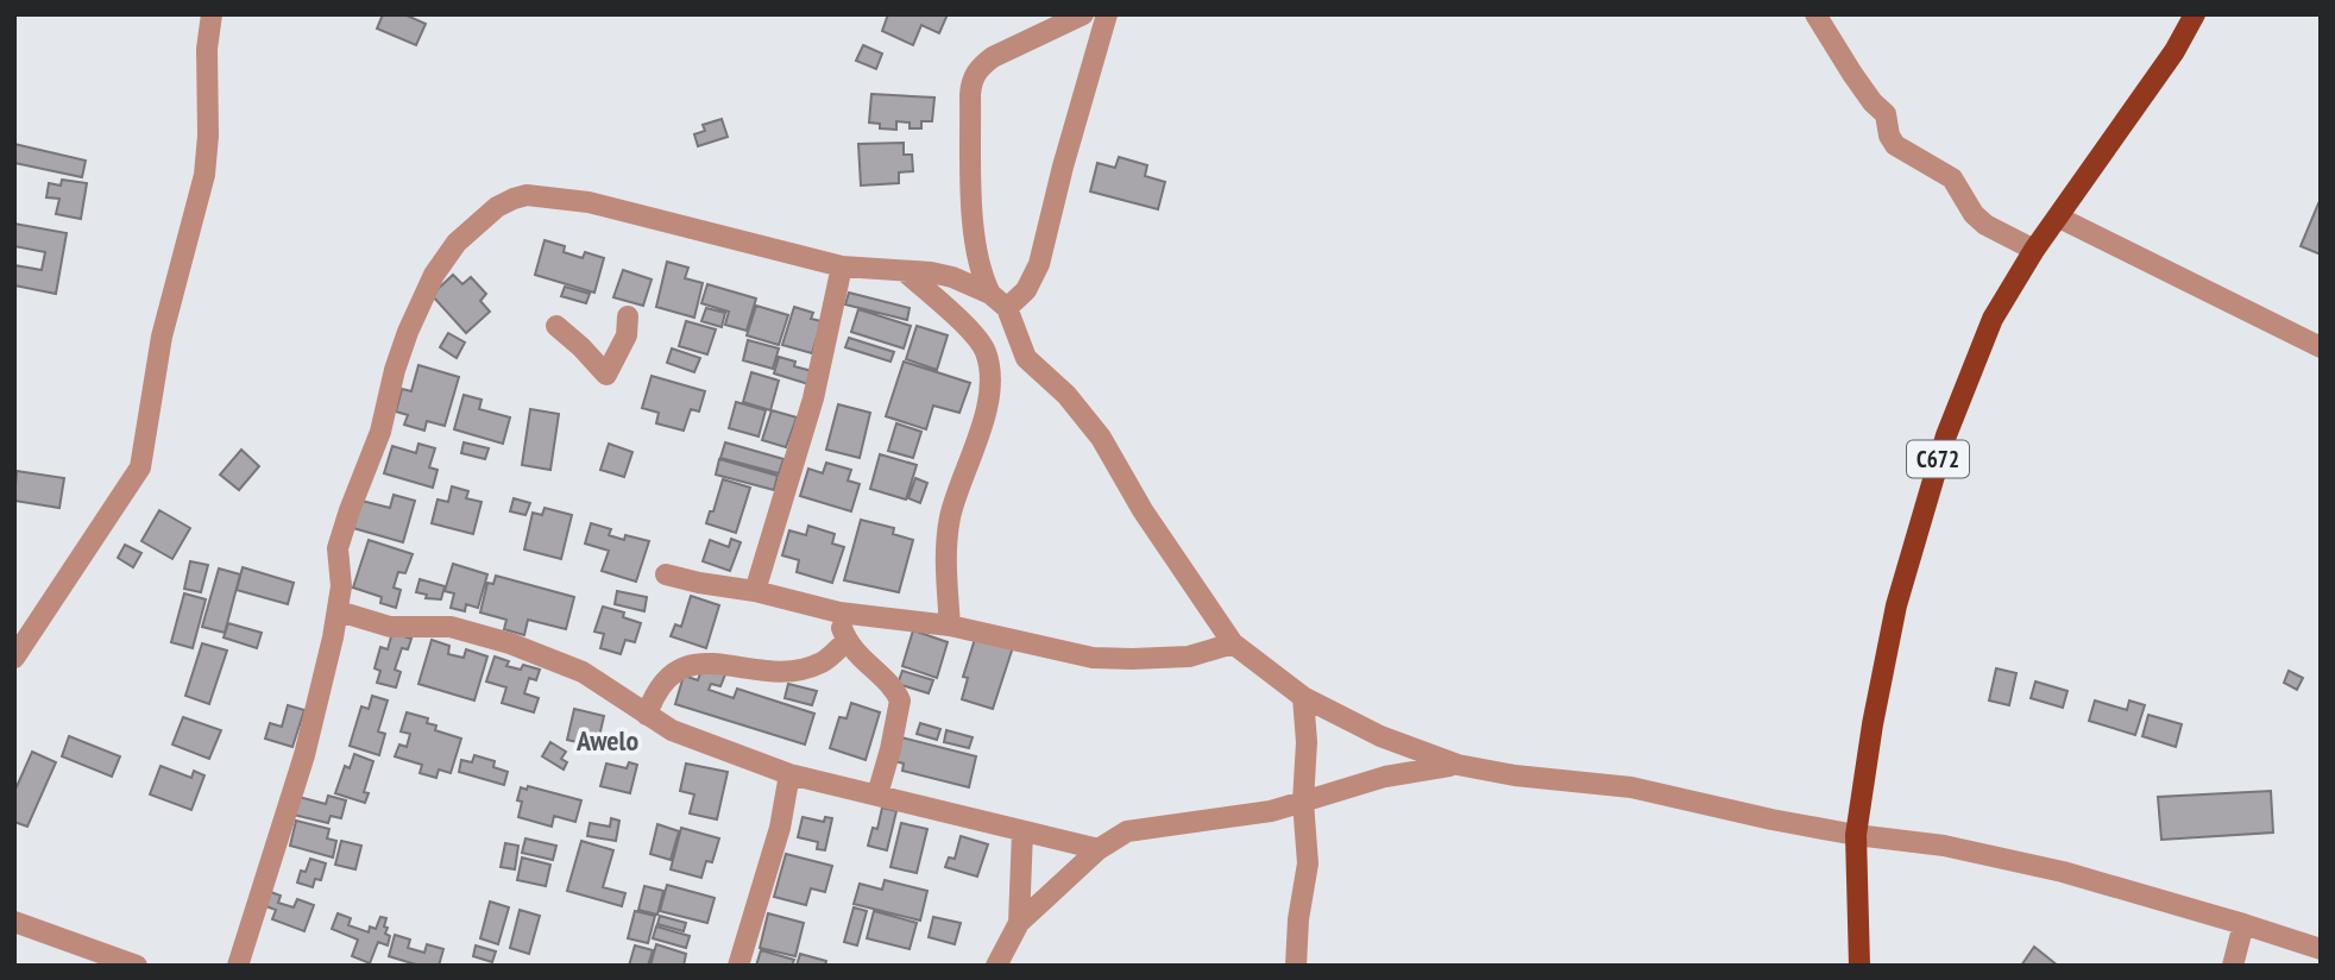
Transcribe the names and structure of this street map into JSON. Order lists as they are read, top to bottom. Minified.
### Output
{"streets":{"main road":["C672"]},"districts":["Awelo"]}
